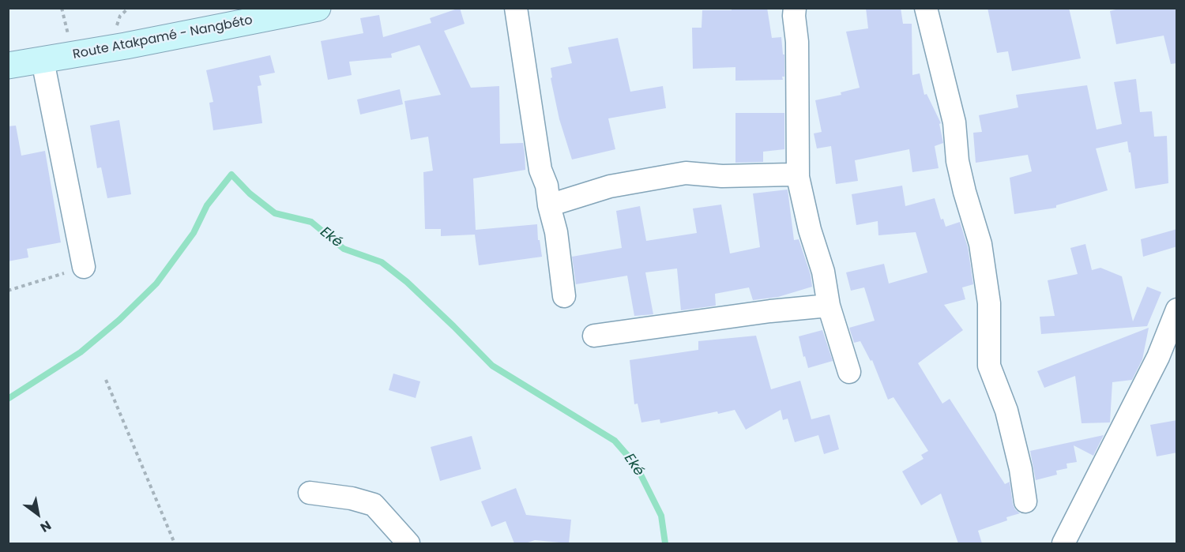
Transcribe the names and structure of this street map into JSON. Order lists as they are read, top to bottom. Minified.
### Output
{"streets":{"main road":["Route Atakpamé - Nangbéto"]},"water":["Eké"],"north":"bottom right"}
